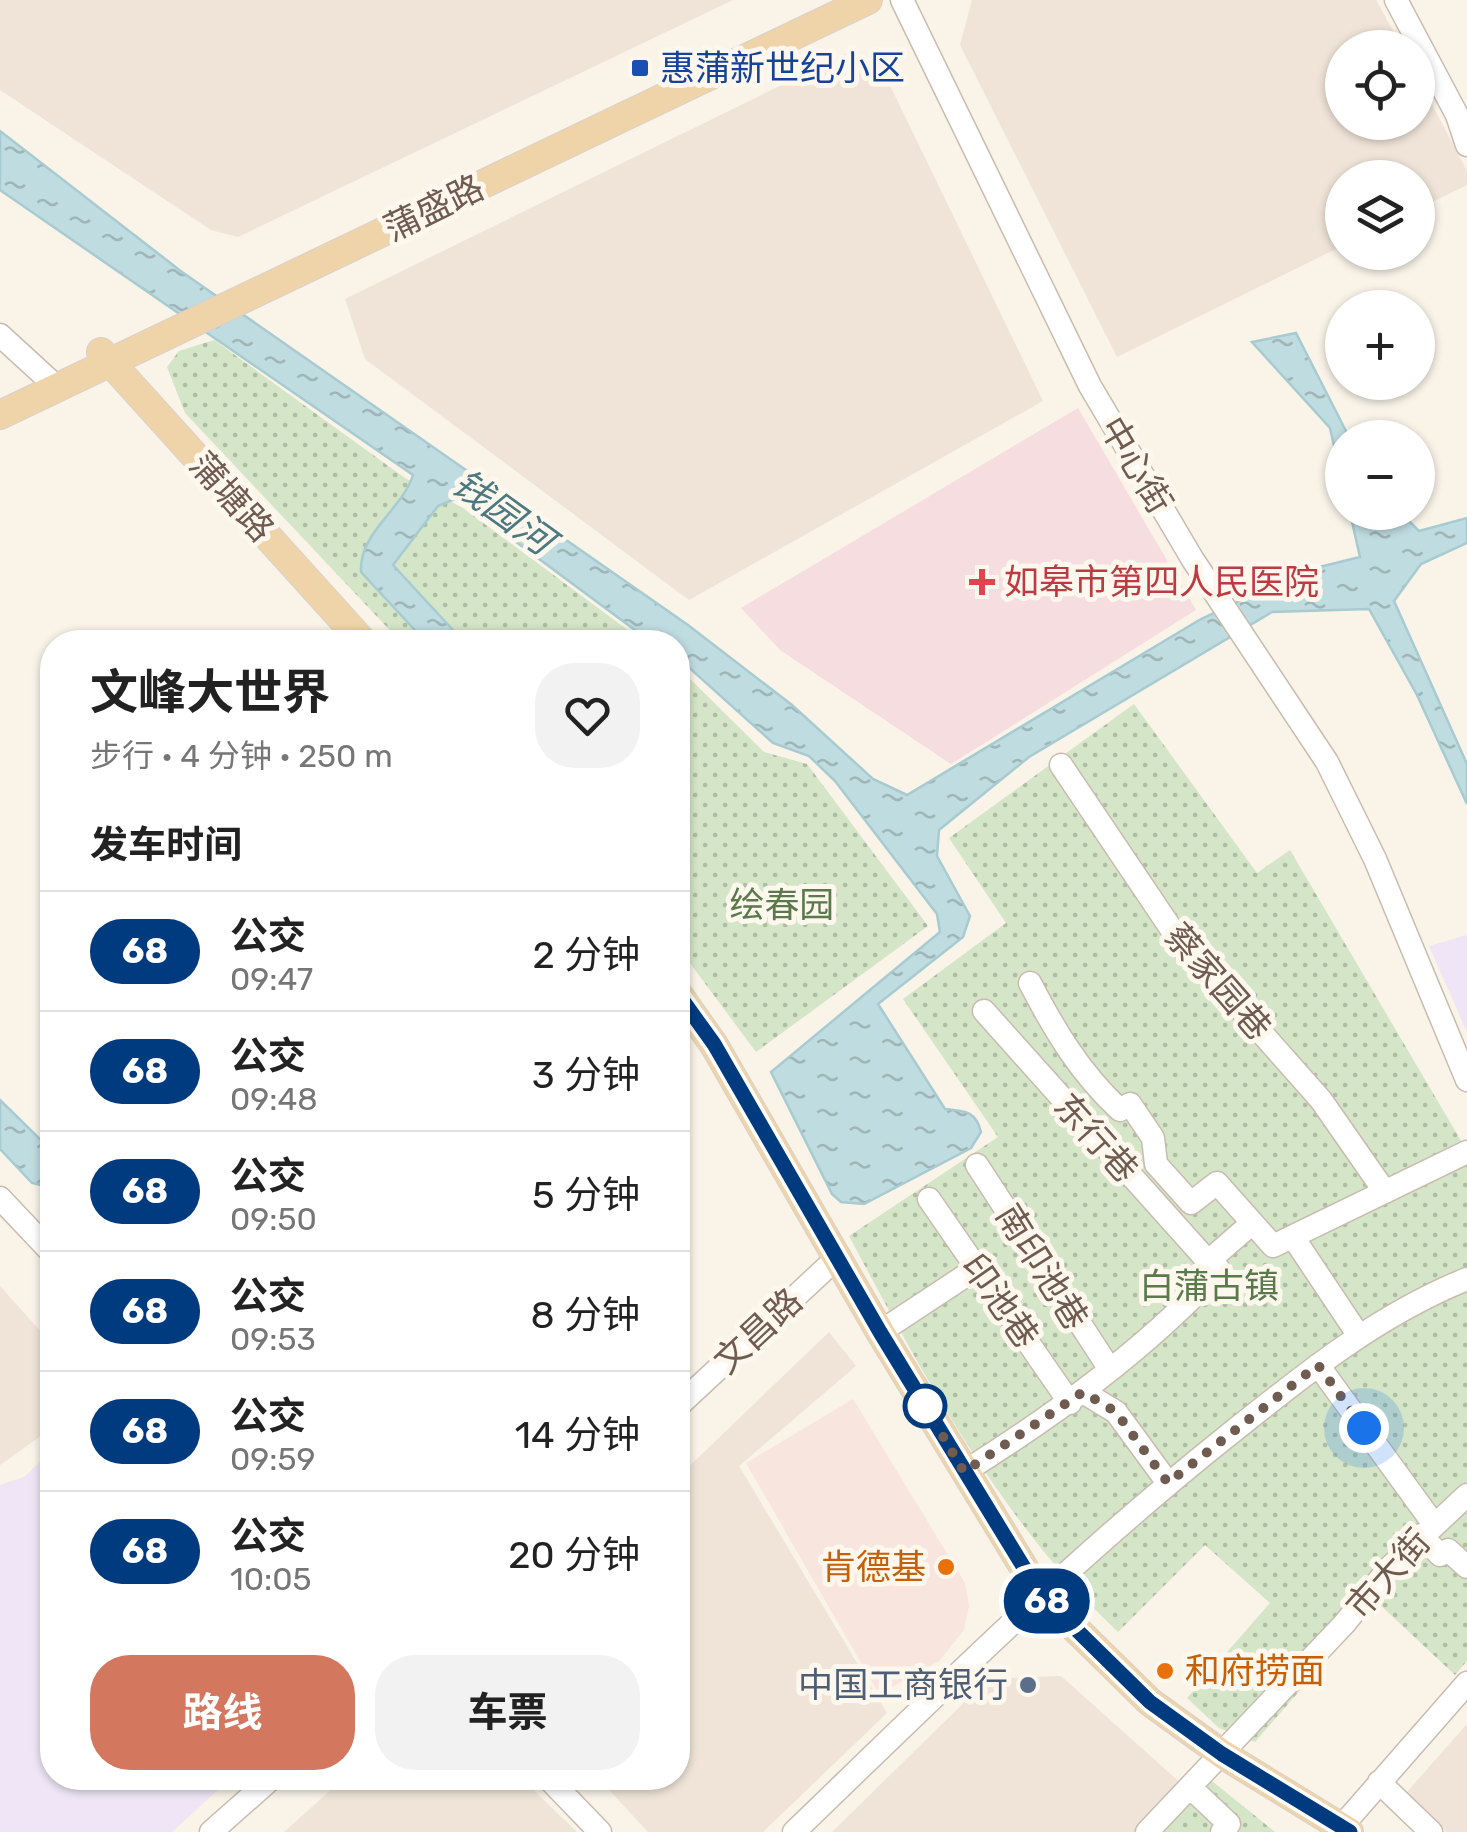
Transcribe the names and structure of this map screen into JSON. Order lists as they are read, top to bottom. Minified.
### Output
{"streets":{"main road":["蒲盛路","蒲塘路"],"street":["中心街","蔡家园巷","东行巷","南印池巷","印池巷","文昌路","市大街"]},"crossings":[["蒲盛路","蒲塘路"]],"water":["钱园河"],"parks":["绘春园","白蒲古镇"],"places":{"transit":["惠蒲新世纪小区"],"health":["如皋市第四人民医院"],"other":["肯德基","和府捞面","中国工商银行"]},"lines":["bus line 68"],"page":{"on_map":"68","map_buttons":["+","−"],"heading":[["文峰大世界","步行 · 4 分钟 · 250 m"],"发车时间"],"list":[{"mark":"68","name":"公交","note":"09:47","value":"2 分钟"},{"mark":"68","name":"公交","note":"09:48","value":"3 分钟"},{"mark":"68","name":"公交","note":"09:50","value":"5 分钟"},{"mark":"68","name":"公交","note":"09:53","value":"8 分钟"},{"mark":"68","name":"公交","note":"09:59","value":"14 分钟"},{"mark":"68","name":"公交","note":"10:05","value":"20 分钟"}],"buttons":["路线","车票"]}}
